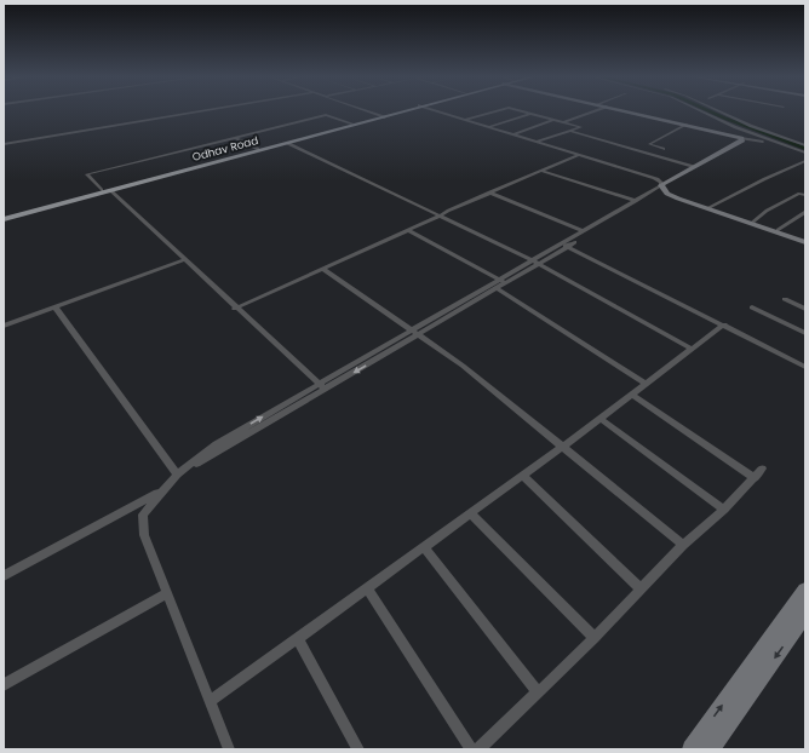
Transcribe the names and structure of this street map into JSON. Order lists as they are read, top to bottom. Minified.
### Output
{"streets":{"main road":["Odhav Road"]}}
